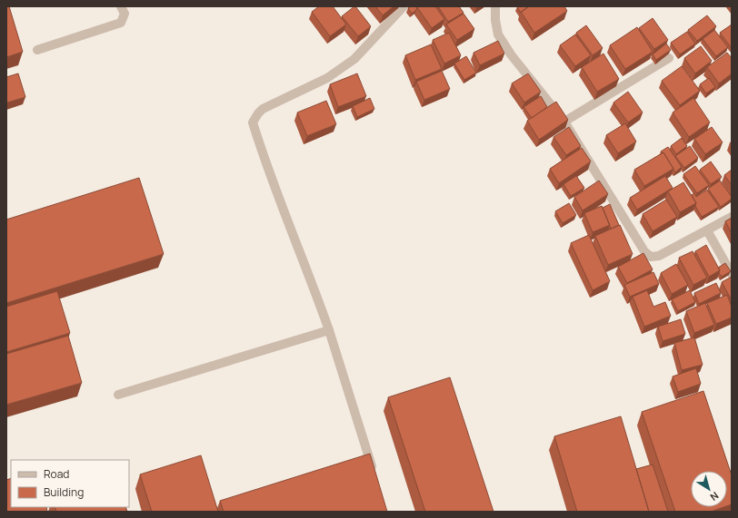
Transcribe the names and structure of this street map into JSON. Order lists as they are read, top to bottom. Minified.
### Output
{"legend":["Road","Building"],"north":"bottom right"}
